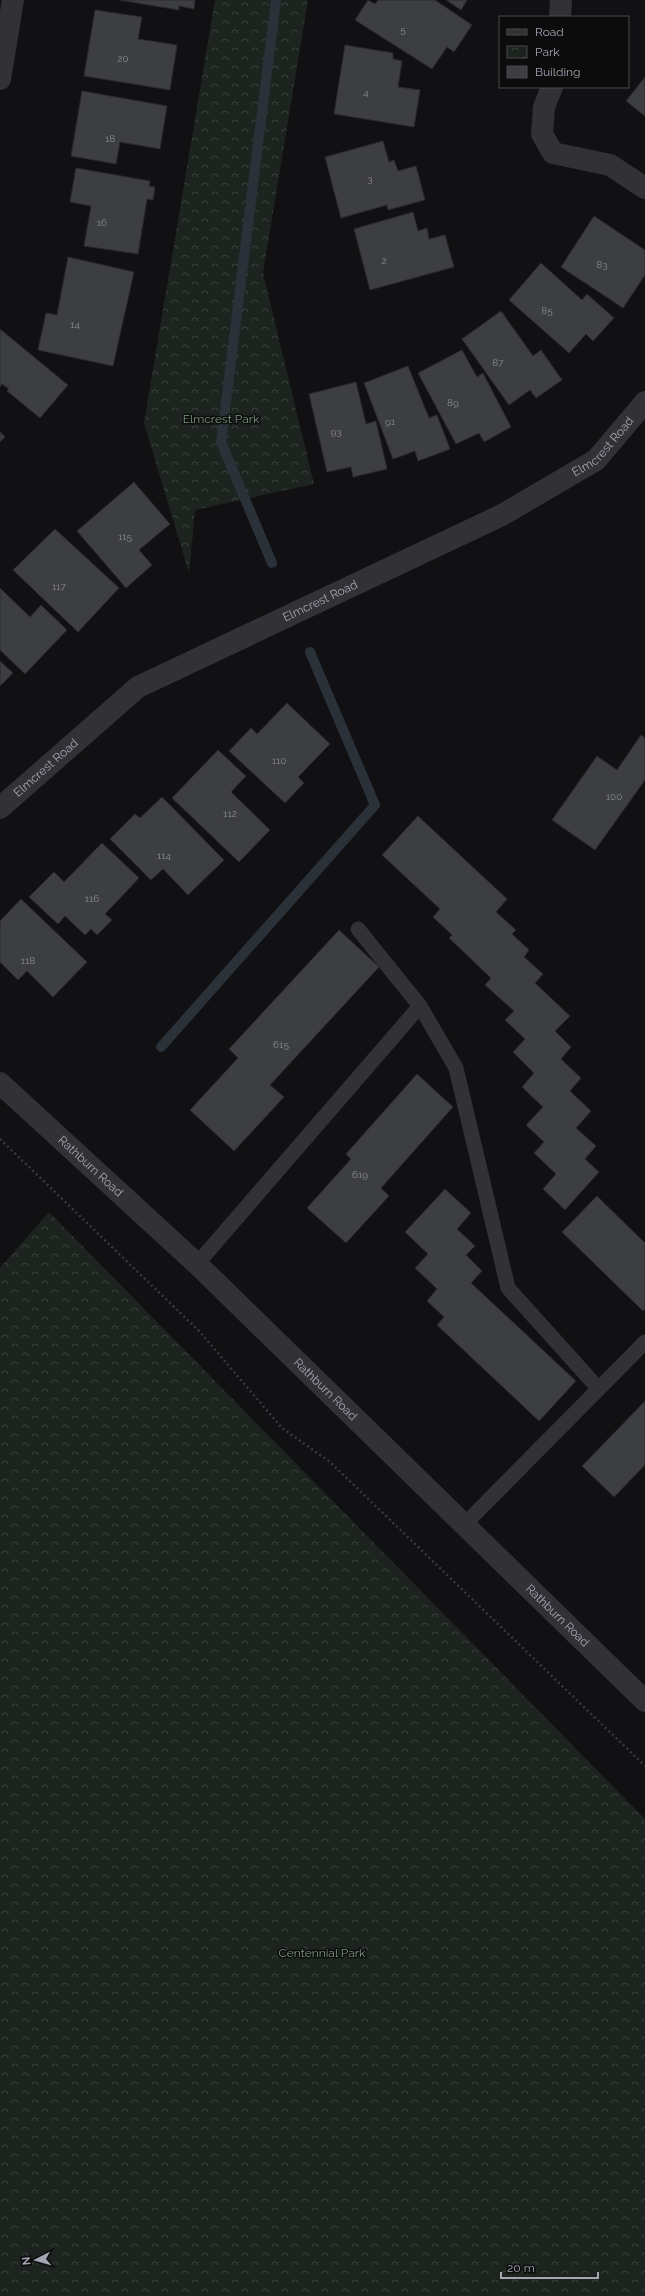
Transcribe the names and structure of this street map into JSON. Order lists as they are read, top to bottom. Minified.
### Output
{"streets":{"street":["Elmcrest Road","Rathburn Road"]},"parks":["Elmcrest Park","Centennial Park"],"house_numbers":["5","20","4","18","3","16","2","83","85","14","87","89","91","93","115","117","110","100","112","114","116","118","615","619"],"legend":["Road","Park","Building"],"scale_bar":"20 m","north":"left"}
